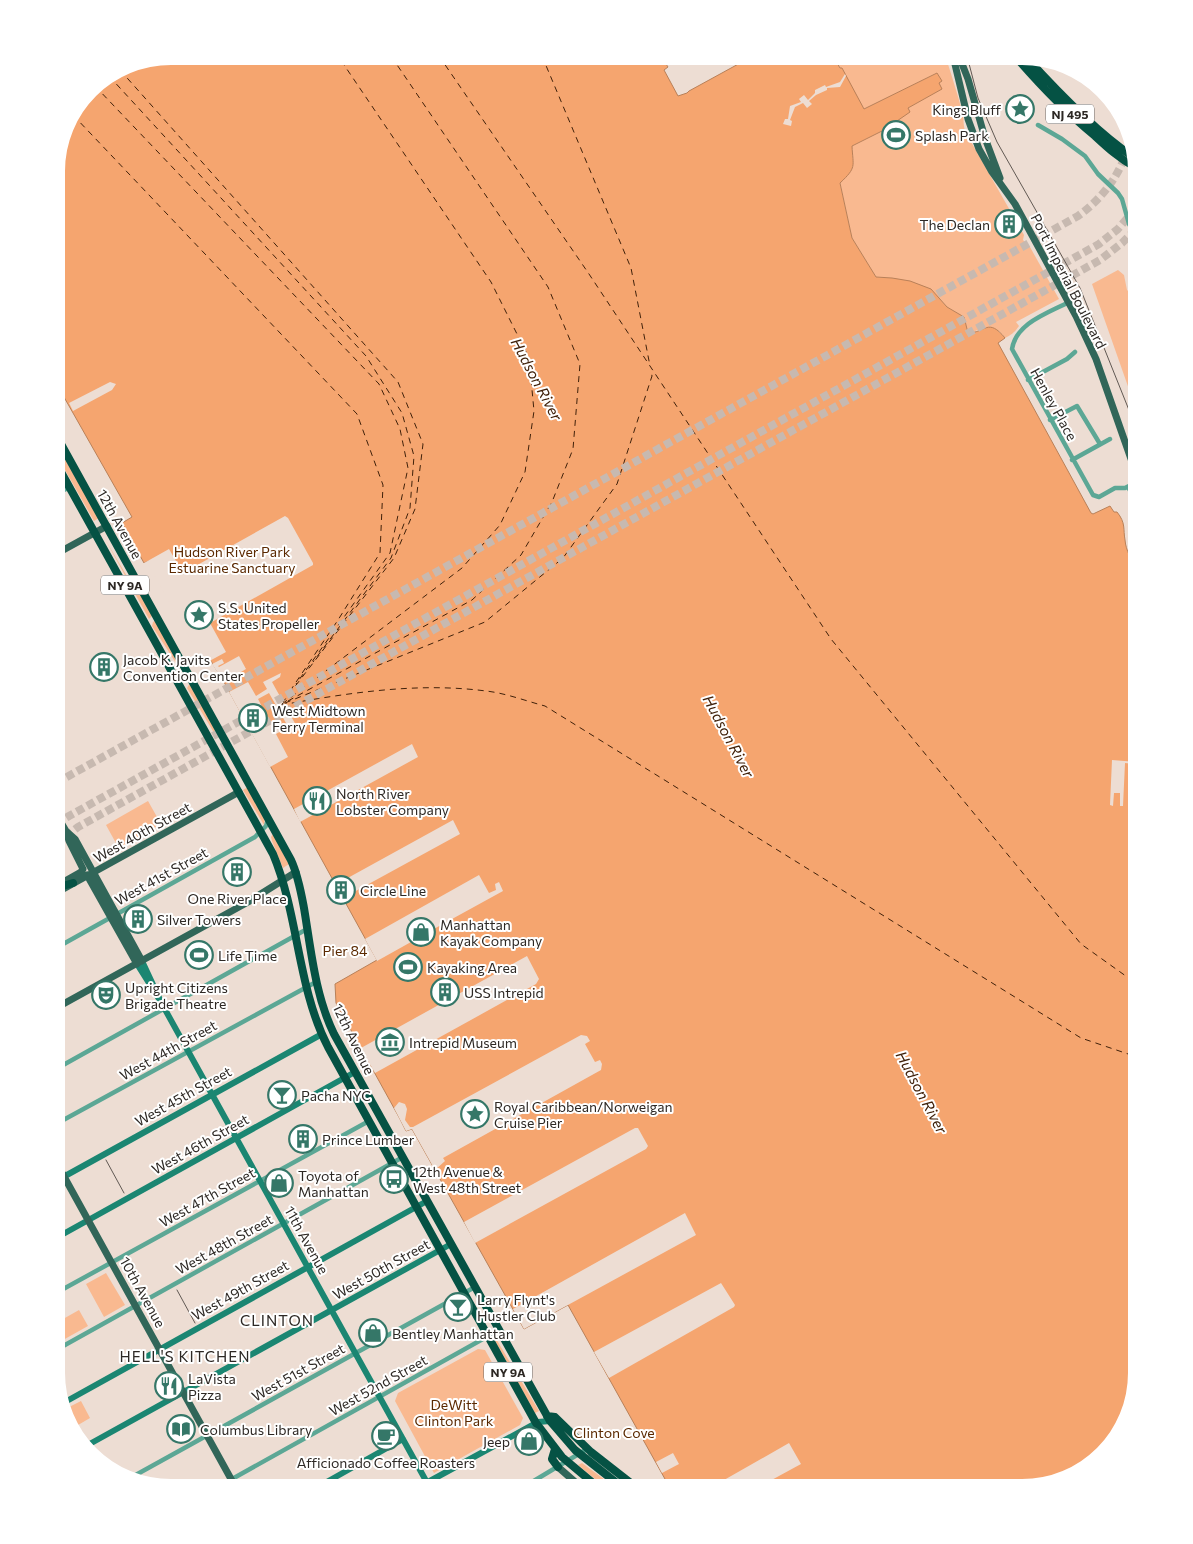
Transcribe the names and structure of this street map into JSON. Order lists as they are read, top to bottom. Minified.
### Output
{"streets":{"highway":["NJ 495","12th Avenue","NY 9A"],"main road":["Port Imperial Boulevard","West 40th Street","West 45th Street","West 46th Street","11th Avenue","West 50th Street","West 49th Street","10th Avenue"],"street":["Henley Place","West 41st Street","West 44th Street","West 47th Street","West 48th Street","West 51st Street","West 52nd Street"]},"crossings":[["Port Imperial Boulevard","Henley Place"],["12th Avenue","West 40th Street"],["12th Avenue","West 41st Street"],["12th Avenue","West 44th Street"],["12th Avenue","West 45th Street"],["12th Avenue","West 46th Street"],["12th Avenue","West 47th Street"],["12th Avenue","West 48th Street"],["12th Avenue","West 50th Street"],["12th Avenue","West 49th Street"],["12th Avenue","West 51st Street"],["12th Avenue","West 52nd Street"],["West 40th Street","11th Avenue"],["West 41st Street","11th Avenue"],["West 44th Street","11th Avenue"],["West 45th Street","11th Avenue"],["West 46th Street","11th Avenue"],["West 46th Street","10th Avenue"],["West 47th Street","11th Avenue"],["West 47th Street","10th Avenue"],["11th Avenue","West 48th Street"],["11th Avenue","West 50th Street"],["11th Avenue","West 49th Street"],["11th Avenue","West 51st Street"],["11th Avenue","West 52nd Street"],["West 48th Street","10th Avenue"],["West 50th Street","10th Avenue"],["West 49th Street","10th Avenue"],["10th Avenue","West 51st Street"],["10th Avenue","West 52nd Street"]],"districts":["CLINTON","HELL'S KITCHEN"],"water":["Hudson River"],"parks":["Hudson River Park Estuarine Sanctuary","Pier 84","DeWitt Clinton Park","Clinton Cove"],"places":{"place":["Kings Bluff","S.S. United States Propeller","Royal Caribbean/Norweigan Cruise Pier"],"sports":["Splash Park","Life Time","Kayaking Area"],"building":["The Declan","Jacob K. Javits Convention Center","West Midtown Ferry Terminal","One River Place","Circle Line","Silver Towers","USS Intrepid","Prince Lumber"],"restaurant":["North River Lobster Company","LaVista Pizza"],"shop":["Manhattan Kayak Company","Toyota of Manhattan","Bentley Manhattan","Jeep"],"theatre":["Upright Citizens Brigade Theatre"],"museum":["Intrepid Museum"],"bar":["Pacha NYC","Larry Flynt's Hustler Club"],"bus stop":["12th Avenue & West 48th Street"],"library":["Columbus Library"],"cafe":["Afficionado Coffee Roasters"]}}
